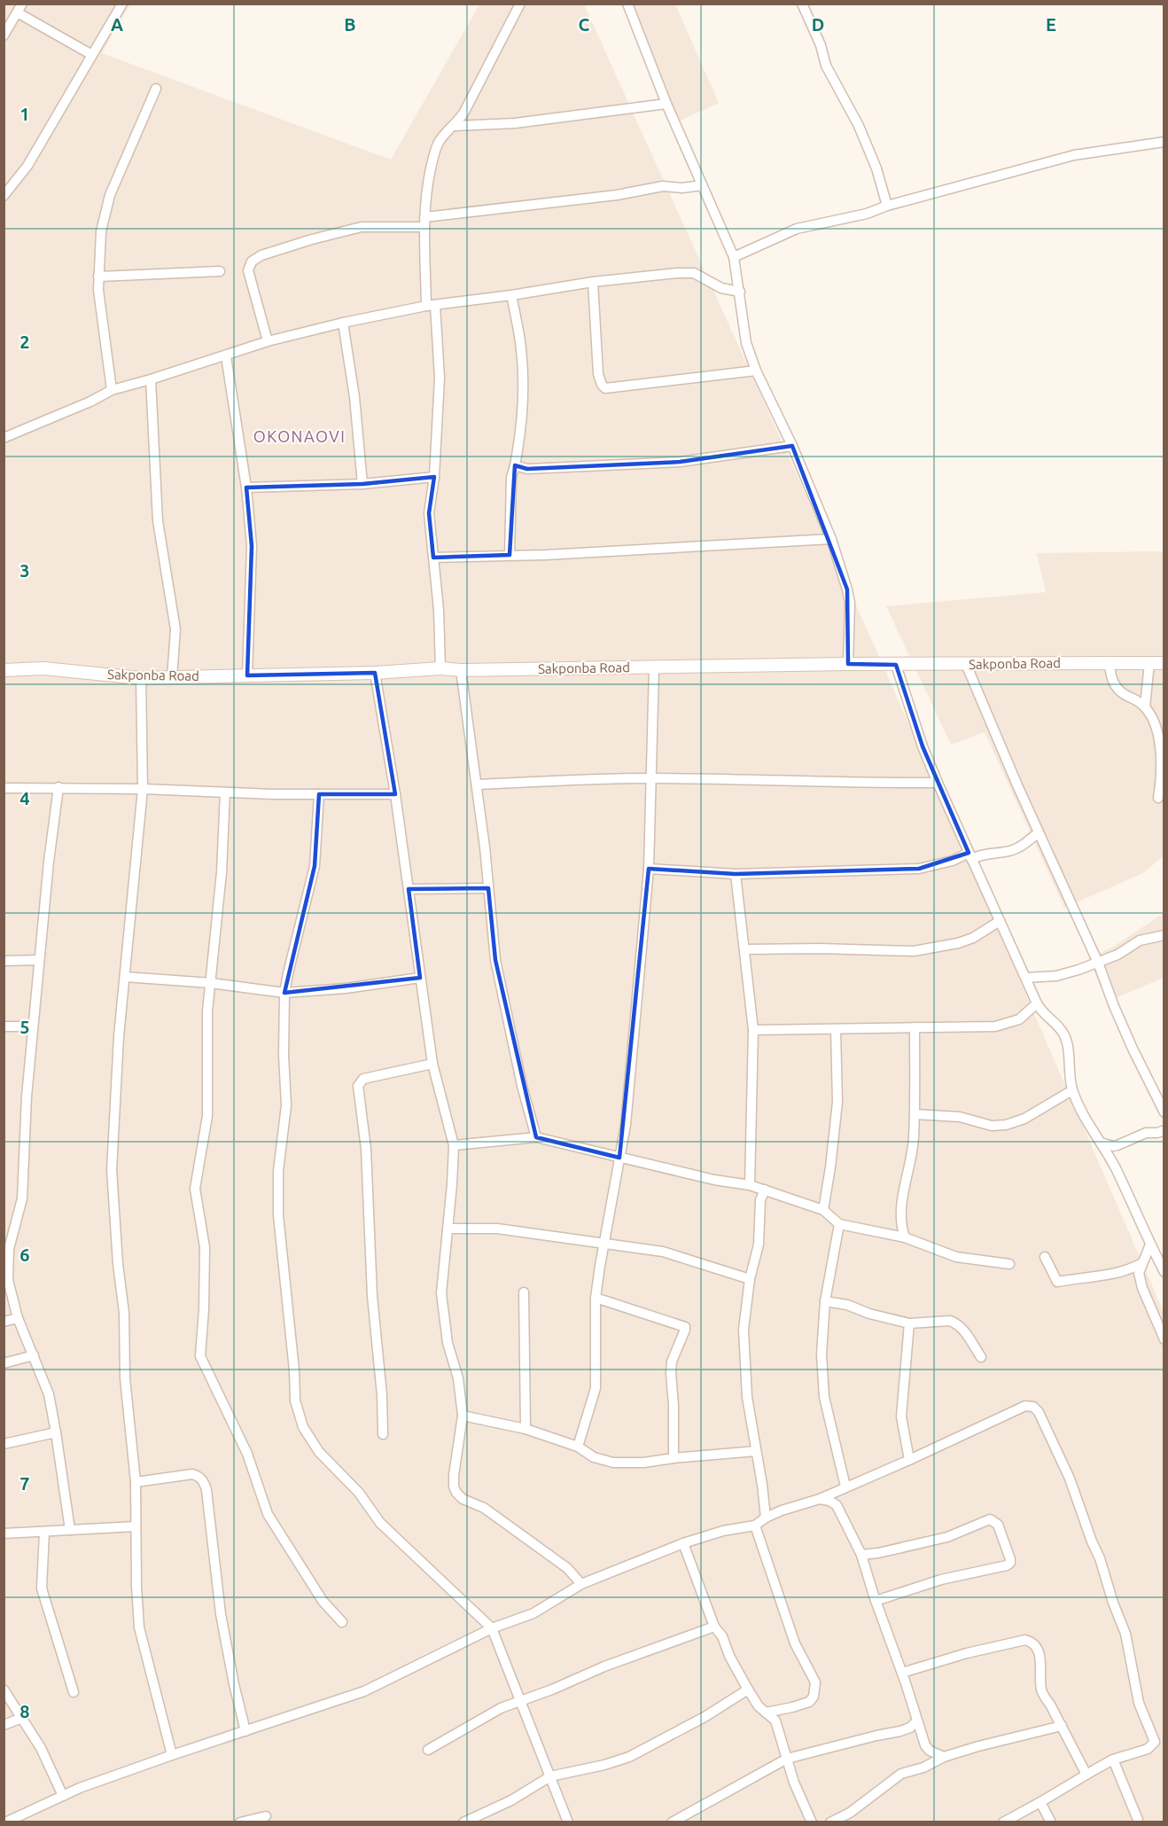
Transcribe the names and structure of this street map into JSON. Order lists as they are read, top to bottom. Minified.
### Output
{"streets":{"main road":["Sakponba Road"]},"districts":["OKONAOVI"],"grid":{"columns":["A","B","C","D","E"],"rows":["1","2","3","4","5","6","7","8"]}}
